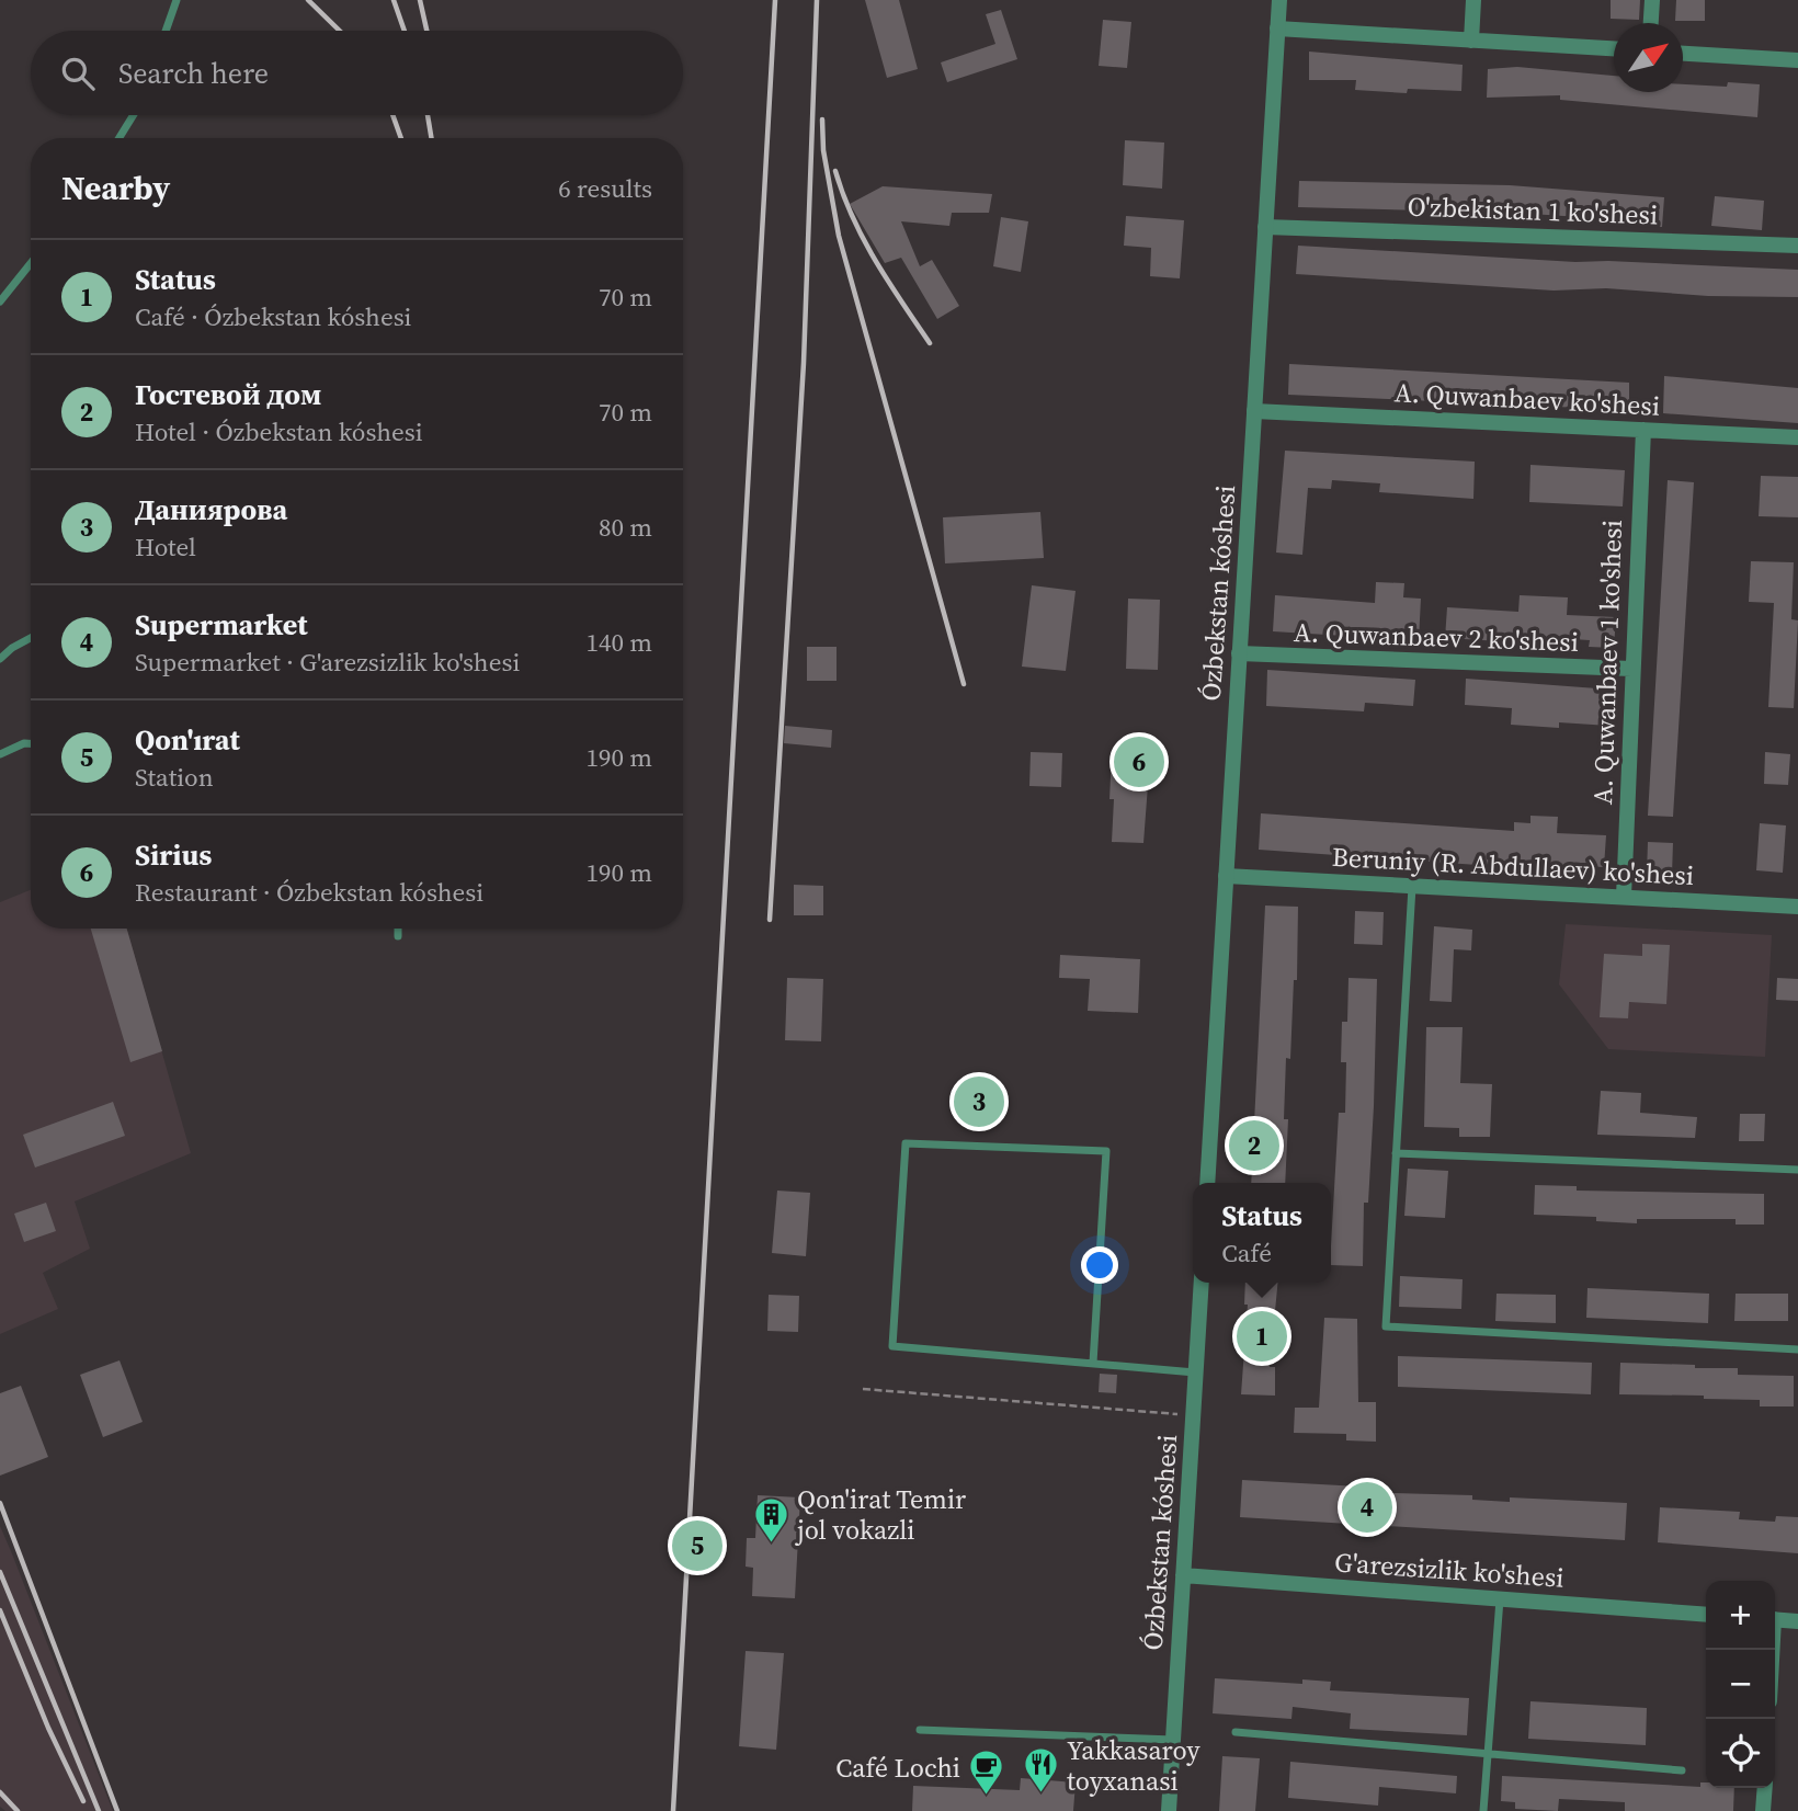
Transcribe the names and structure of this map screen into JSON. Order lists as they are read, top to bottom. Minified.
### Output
{"streets":{"street":["O'zbekistan 1 ko'shesi","A. Quwanbaev ko'shesi","Ózbekstan kóshesi","A. Quwanbaev 2 ko'shesi","A. Quwanbaev 1 ko'shesi","Beruniy (R. Abdullaev) ko'shesi","G'arezsizlik ko'shesi"]},"crossings":[["O'zbekistan 1 ko'shesi","Ózbekstan kóshesi"],["A. Quwanbaev ko'shesi","Ózbekstan kóshesi"],["A. Quwanbaev ko'shesi","A. Quwanbaev 1 ko'shesi"],["Ózbekstan kóshesi","A. Quwanbaev 2 ko'shesi"],["Ózbekstan kóshesi","Beruniy (R. Abdullaev) ko'shesi"],["Ózbekstan kóshesi","G'arezsizlik ko'shesi"],["A. Quwanbaev 2 ko'shesi","A. Quwanbaev 1 ko'shesi"],["A. Quwanbaev 1 ko'shesi","Beruniy (R. Abdullaev) ko'shesi"]],"places":{"building":["Qon'irat Temir jol vokazli"],"restaurant":["Yakkasaroy toyxanasi"],"cafe":["Café Lochi"]},"north":"top right","page":{"search":"Search here","heading":["Nearby","6 results"],"list":[{"mark":"1","name":"Status","note":"Café · Ózbekstan kóshesi","value":"70 m"},{"mark":"2","name":"Гостевой дом","note":"Hotel · Ózbekstan kóshesi","value":"70 m"},{"mark":"3","name":"Даниярова","note":"Hotel","value":"80 m"},{"mark":"4","name":"Supermarket","note":"Supermarket · G'arezsizlik ko'shesi","value":"140 m"},{"mark":"5","name":"Qon'ırat","note":"Station","value":"190 m"},{"mark":"6","name":"Sirius","note":"Restaurant · Ózbekstan kóshesi","value":"190 m"}],"pins":["6","3","2","1","4","5"],"popup":["Status","Café"],"map_buttons":["+","−"]}}
